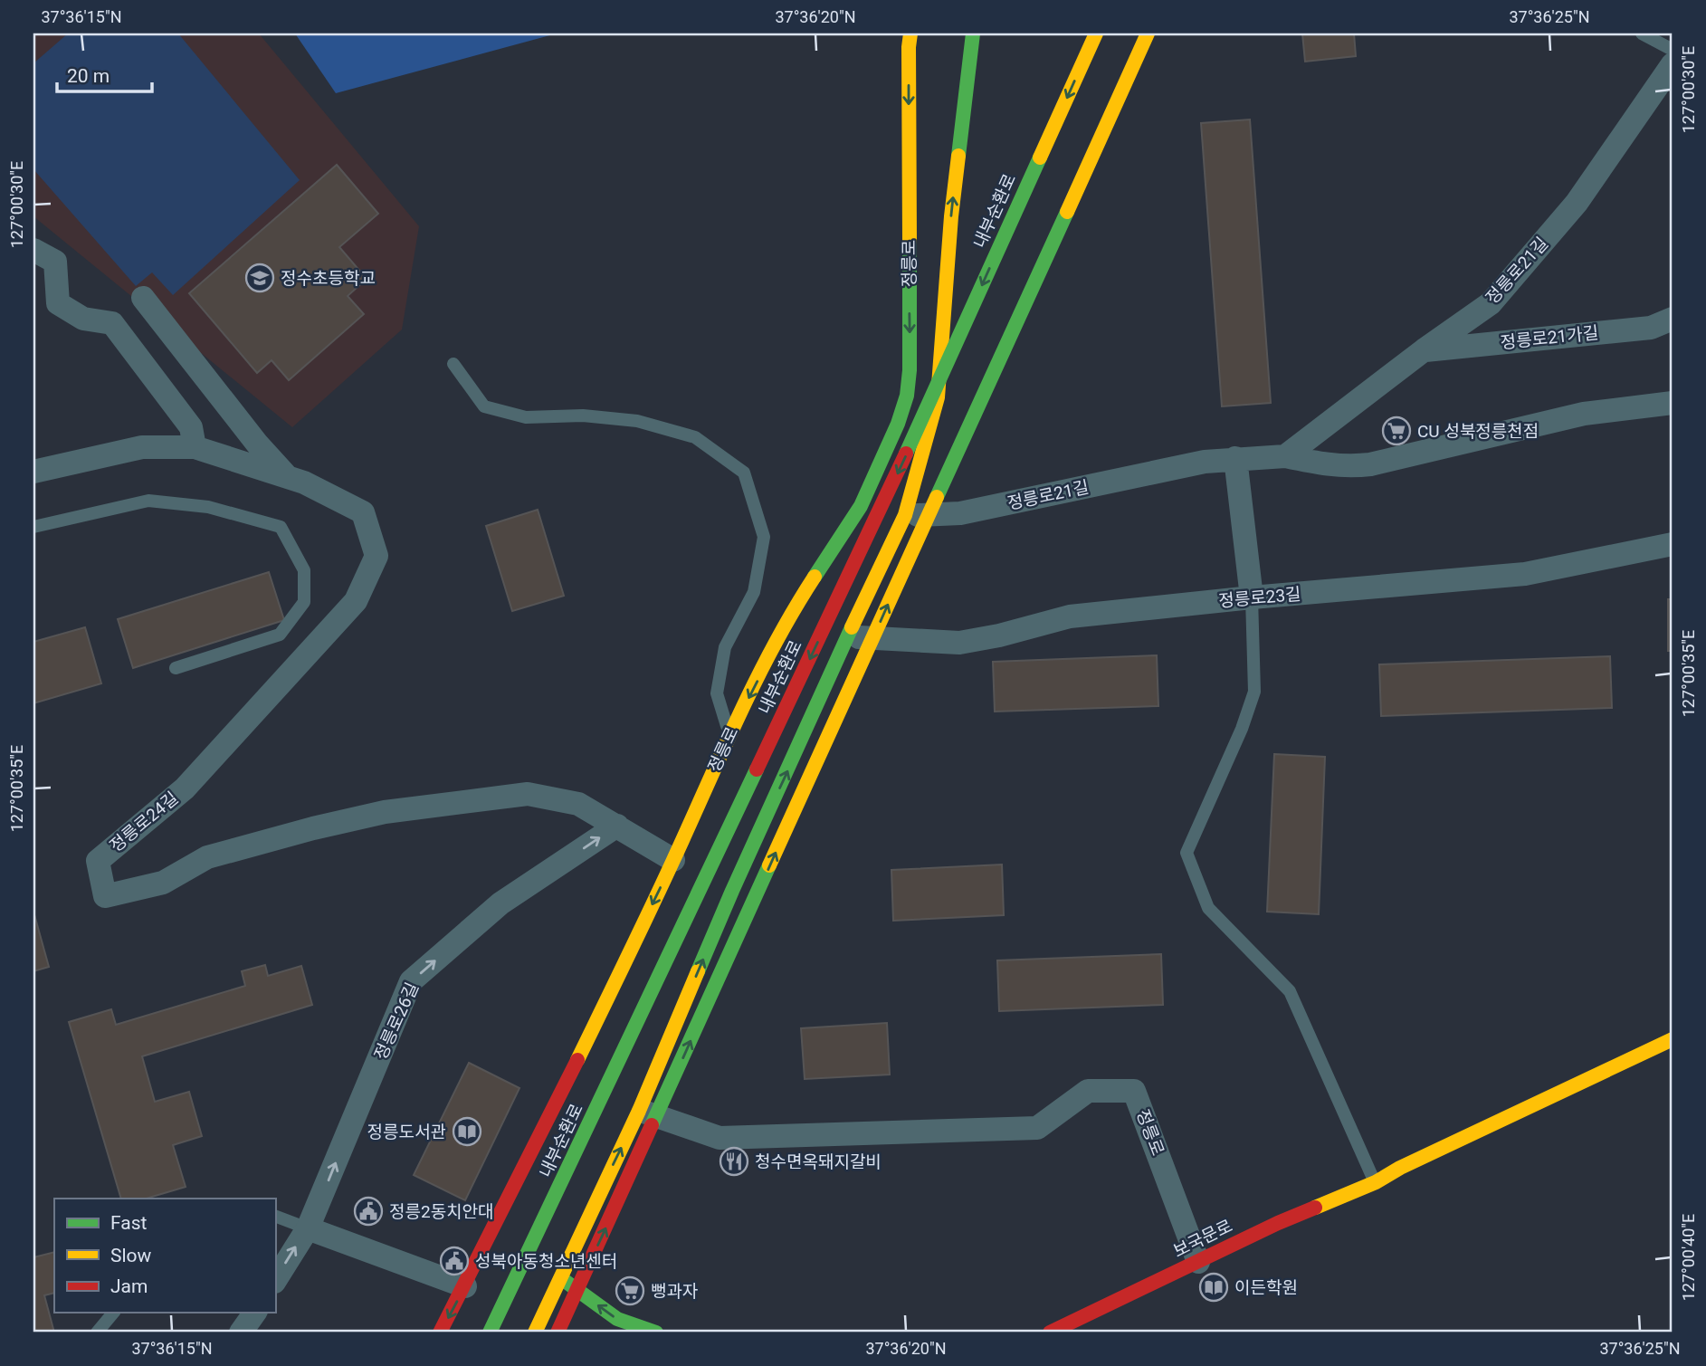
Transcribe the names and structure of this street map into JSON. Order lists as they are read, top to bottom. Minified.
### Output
{"streets":{"main road":["내부순환로","정릉로","보국문로"],"street":["정릉로21길","정릉로21가길","정릉로23길","정릉로24길","정릉로26길"]},"crossings":[["정릉로","정릉로21길"],["정릉로","정릉로24길"],["정릉로","보국문로"],["정릉로21길","정릉로21가길"],["정릉로24길","정릉로26길"]],"one_way":["정릉로26길"],"places":{"school or university":["정수초등학교"],"supermarket":["CU 성북정릉천점","뻥과자"],"library":["정릉도서관","이든학원"],"restaurant":["청수면옥돼지갈비"],"public building":["정릉2동치안대","성북아동청소년센터"]},"legend":["Fast","Slow","Jam"],"scale_bar":"20 m","coordinates":["37°36'15\"N","37°36'20\"N","37°36'25\"N","127°00'30\"E","127°00'35\"E","127°00'40\"E"]}
